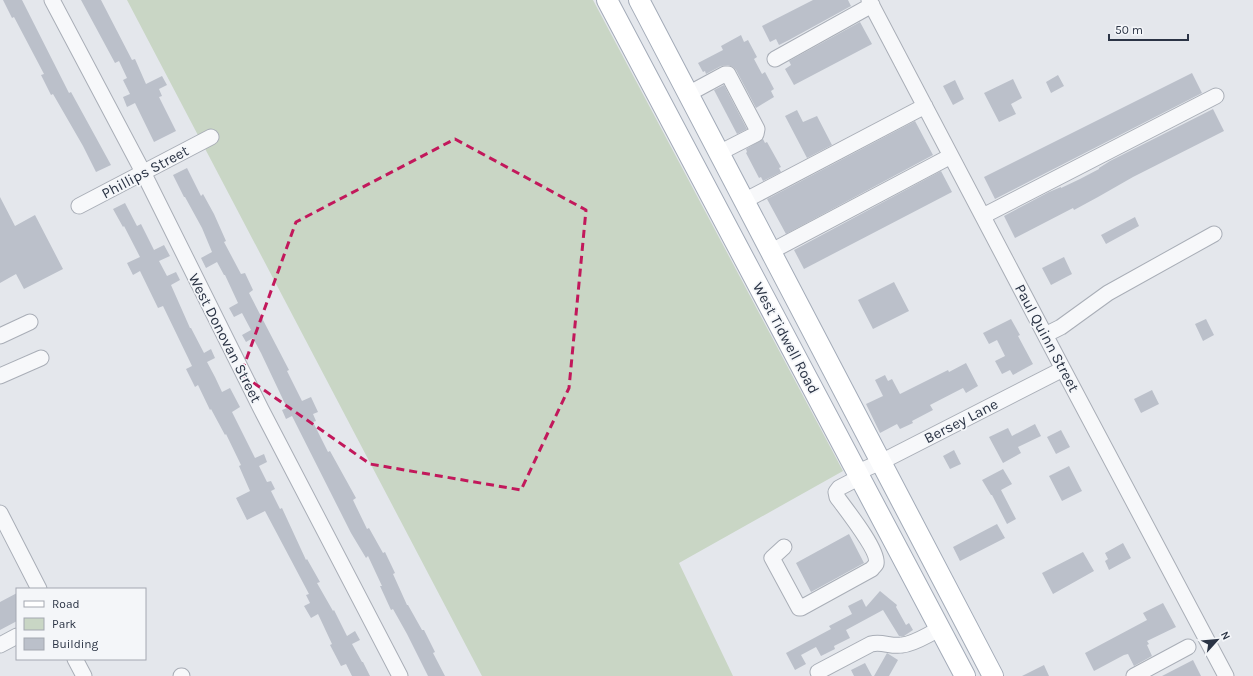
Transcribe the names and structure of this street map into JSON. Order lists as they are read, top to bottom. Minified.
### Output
{"streets":{"main road":["West Tidwell Road"],"street":["Phillips Street","West Donovan Street","Paul Quinn Street","Bersey Lane"]},"crossings":[["Phillips Street","West Donovan Street"],["West Tidwell Road","Bersey Lane"],["Paul Quinn Street","Bersey Lane"]],"legend":["Road","Park","Building"],"scale_bar":"50 m","north":"top right"}
